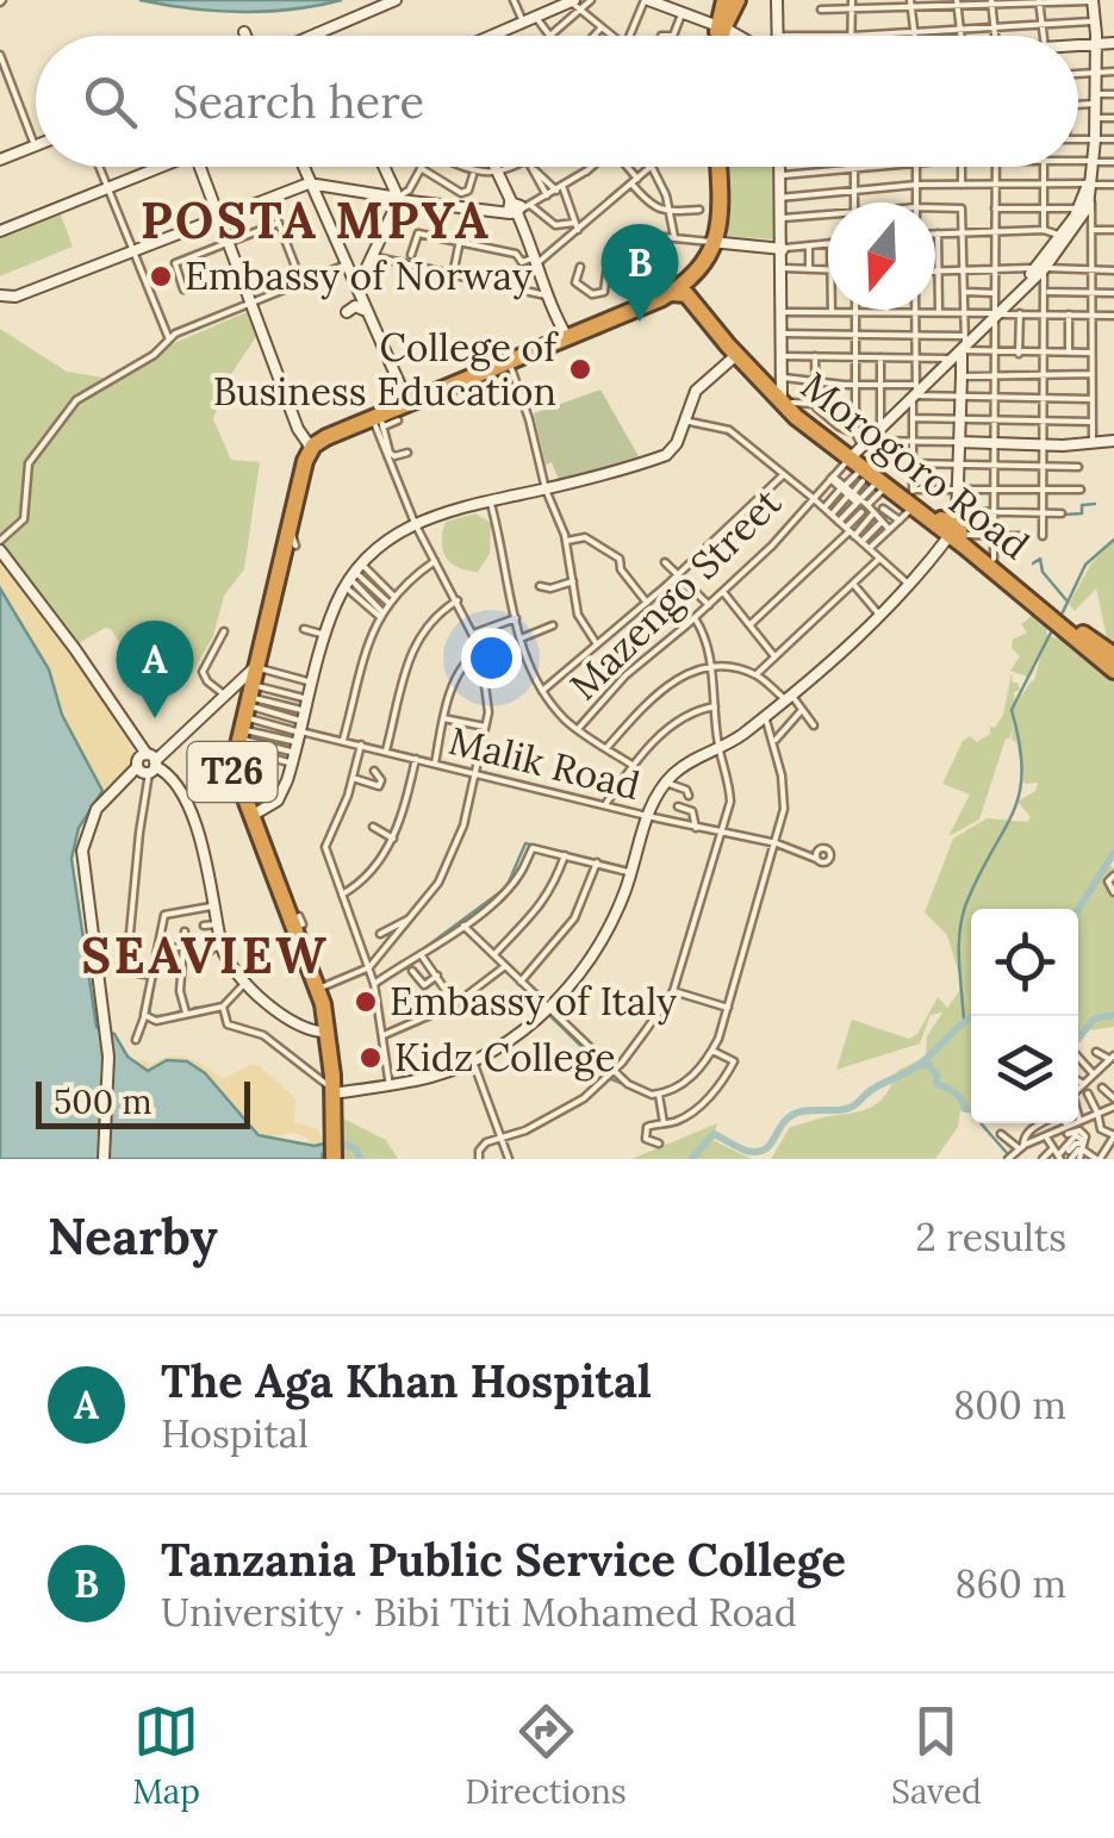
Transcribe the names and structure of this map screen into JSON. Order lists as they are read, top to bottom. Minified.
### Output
{"streets":{"highway":["Morogoro Road","T26"],"street":["Mazengo Street","Malik Road"]},"crossings":[["Morogoro Road","Mazengo Street"]],"districts":["POSTA MPYA","SEAVIEW"],"places":["Embassy of Norway","College of Business Education","Embassy of Italy","Kidz College"],"scale_bar":"500 m","north":"bottom","page":{"search":"Search here","pins":["B","A"],"scale":"500 m","heading":["Nearby","2 results"],"list":[{"mark":"A","name":"The Aga Khan Hospital","note":"Hospital","value":"800 m"},{"mark":"B","name":"Tanzania Public Service College","note":"University · Bibi Titi Mohamed Road","value":"860 m"}],"nav":["Map","Directions","Saved"]}}
